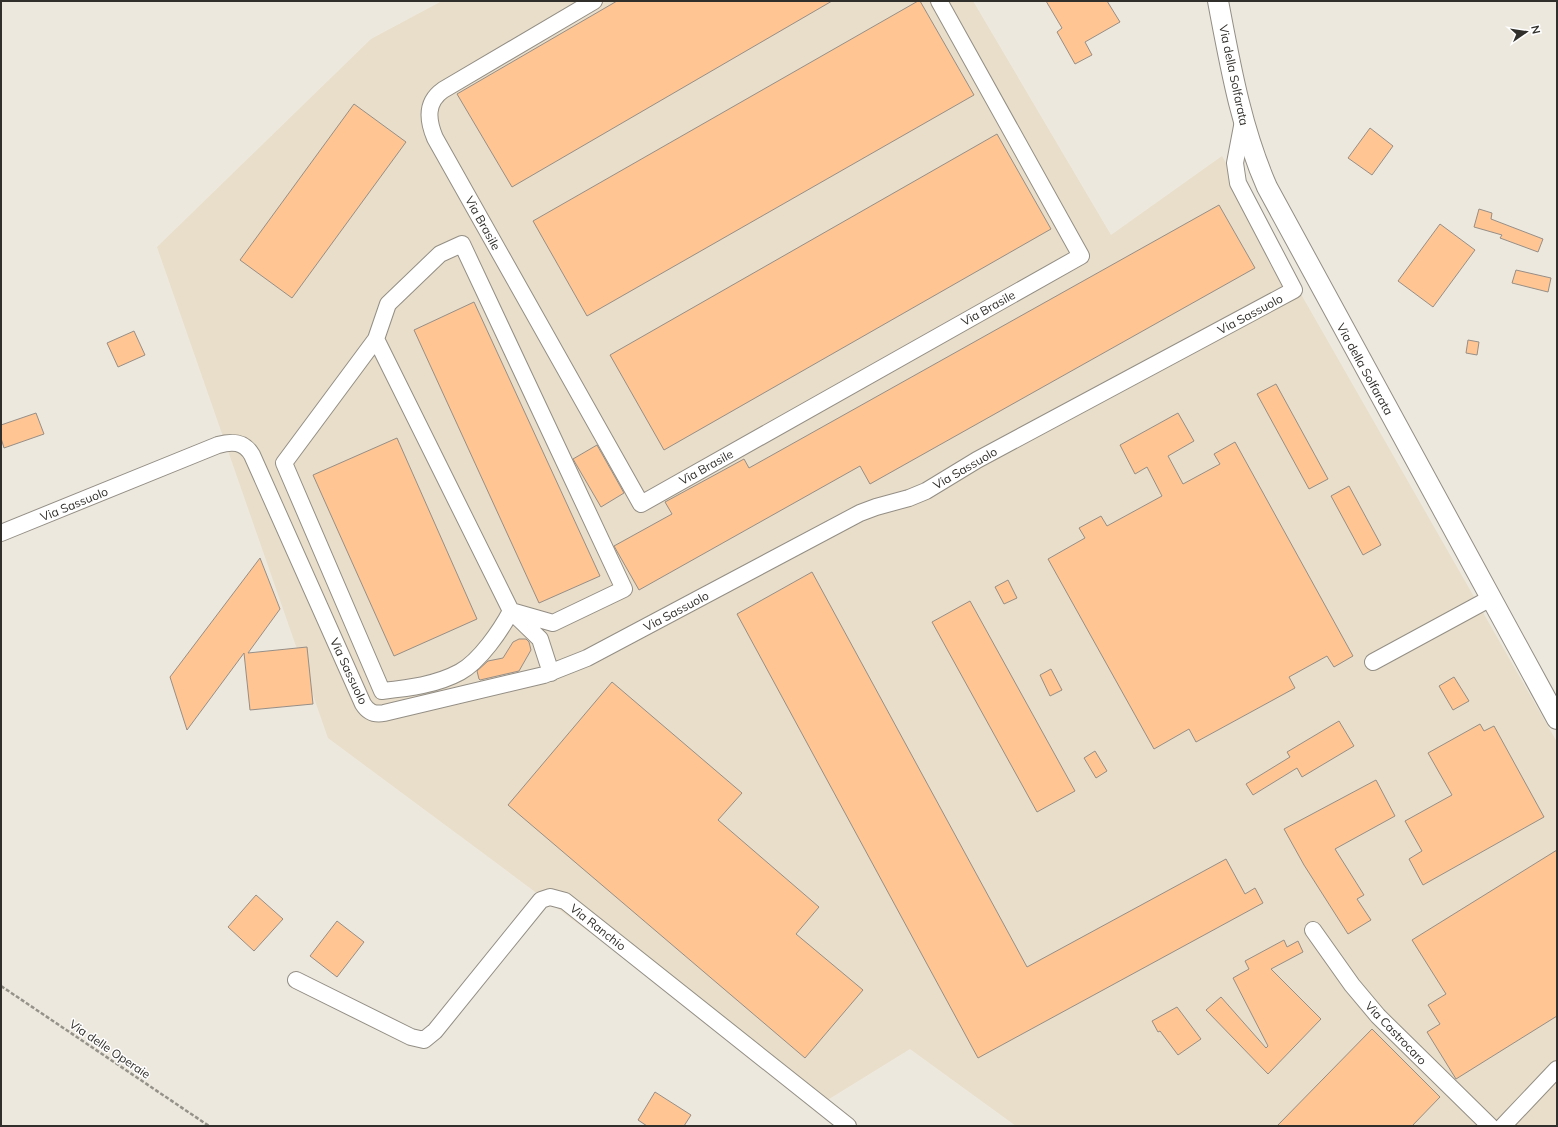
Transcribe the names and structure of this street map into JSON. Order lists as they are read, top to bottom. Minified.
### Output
{"streets":{"main road":["Via della Solfarata"],"street":["Via Brasile","Via Sassuolo","Via Ranchio","Via Castrocaro"],"path":["Via delle Operaie"]},"crossings":[["Via della Solfarata","Via Sassuolo"]],"north":"right"}
